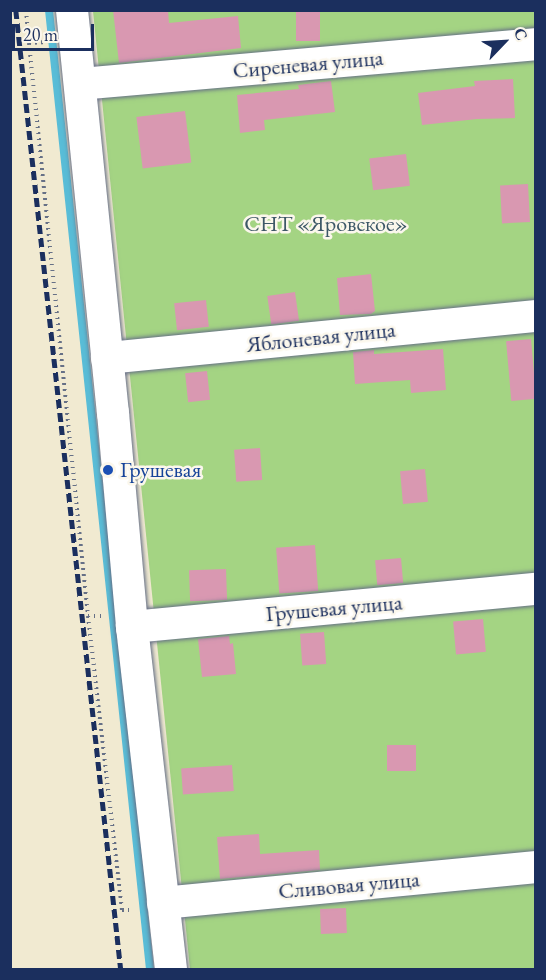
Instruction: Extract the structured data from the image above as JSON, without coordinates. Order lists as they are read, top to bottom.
{
  "streets": {
    "street": [
      "Сиреневая улица",
      "Яблоневая улица",
      "Грушевая улица",
      "Сливовая улица"
    ]
  },
  "parks": ["СНТ «Яровское»"],
  "places": ["Грушевая"],
  "scale_bar": "20 m",
  "north": "top right"
}
